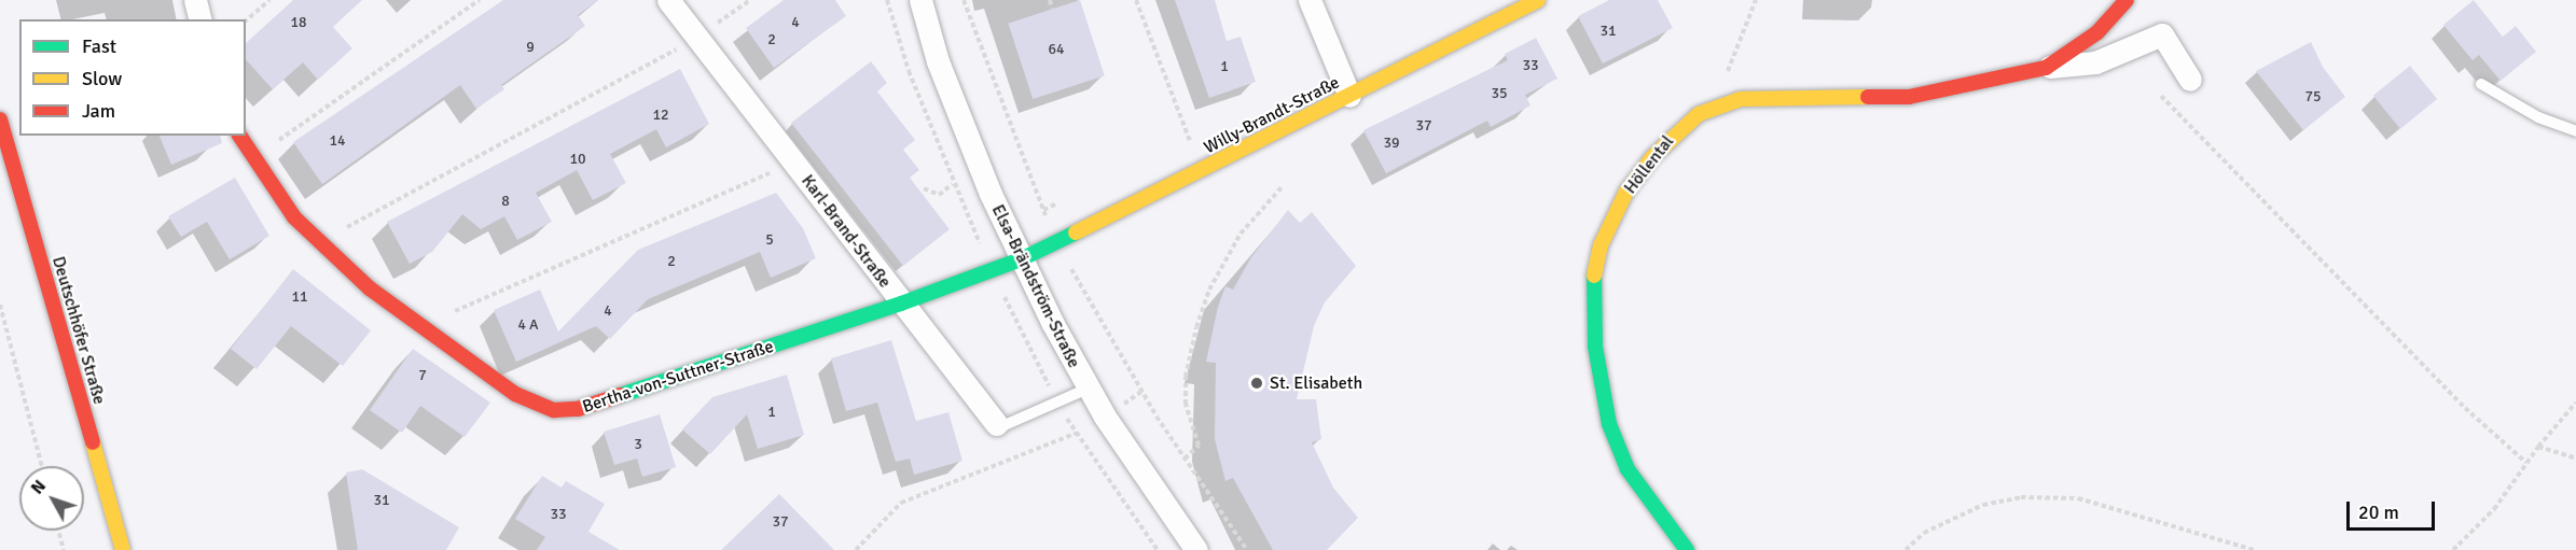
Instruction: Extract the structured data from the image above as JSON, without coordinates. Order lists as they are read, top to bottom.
{
  "streets": {
    "street": [
      "Willy-Brandt-Straße",
      "Höllental",
      "Karl-Brand-Straße",
      "Elsa-Brändström-Straße",
      "Deutschhöfer Straße",
      "Bertha-von-Suttner-Straße"
    ]
  },
  "crossings": [
    ["Willy-Brandt-Straße", "Elsa-Brändström-Straße"],
    ["Willy-Brandt-Straße", "Bertha-von-Suttner-Straße"],
    ["Karl-Brand-Straße", "Bertha-von-Suttner-Straße"],
    ["Elsa-Brändström-Straße", "Bertha-von-Suttner-Straße"]
  ],
  "places": ["St. Elisabeth"],
  "house_numbers": [
    "18",
    "4",
    "31",
    "2",
    "9",
    "64",
    "33",
    "1",
    "35",
    "75",
    "12",
    "37",
    "14",
    "39",
    "10",
    "8",
    "5",
    "2",
    "11",
    "4",
    "4 A",
    "7",
    "1",
    "3",
    "31",
    "33",
    "37"
  ],
  "legend": ["Fast", "Slow", "Jam"],
  "scale_bar": "20 m",
  "north": "top left"
}
